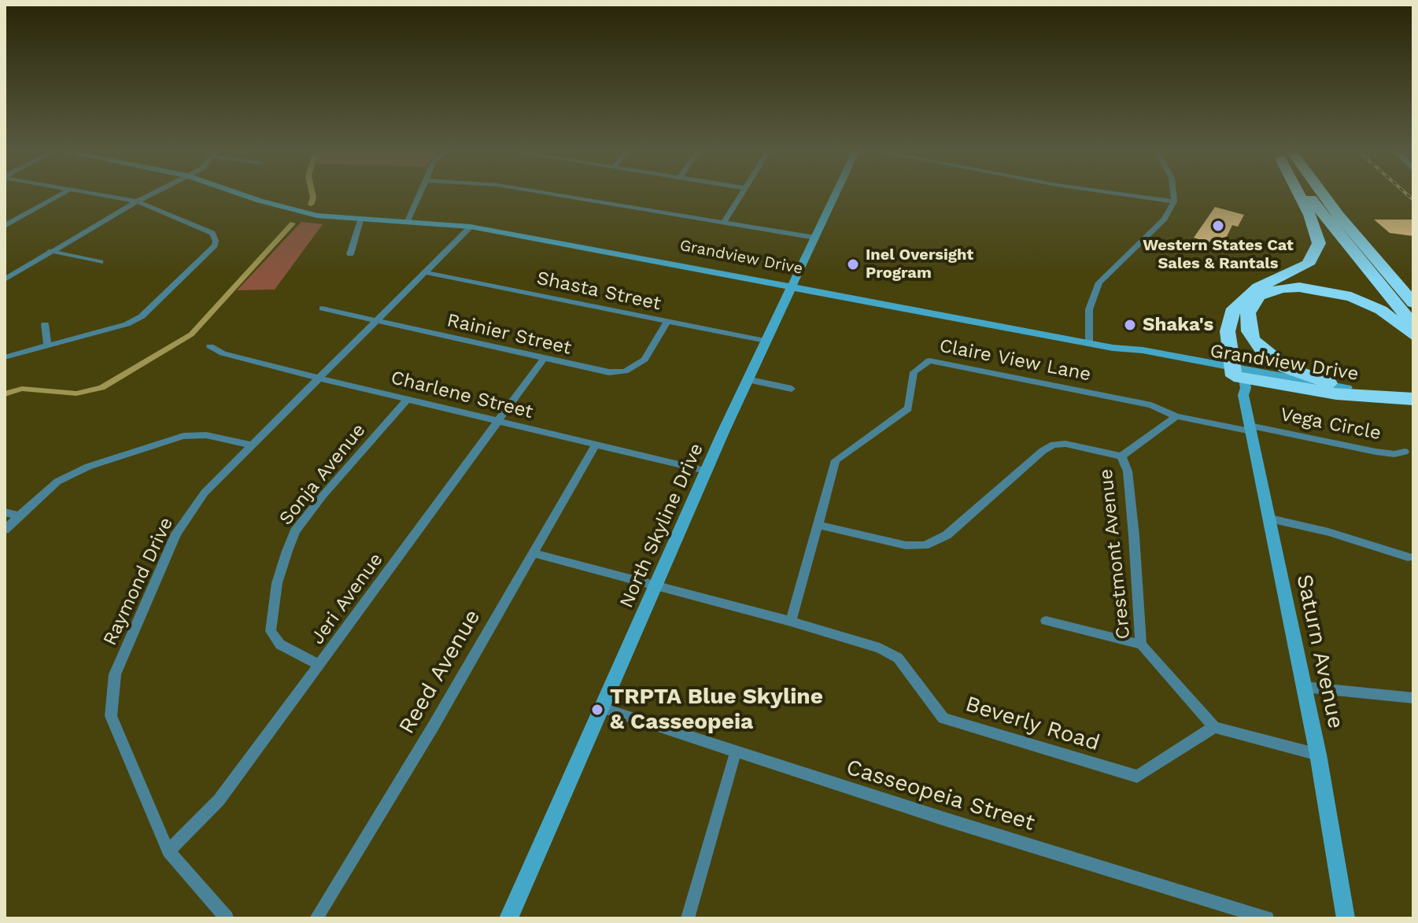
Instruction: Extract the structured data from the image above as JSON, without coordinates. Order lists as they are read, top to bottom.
{
  "streets": {
    "highway": ["Grandview Drive"],
    "street": [
      "Shasta Street",
      "Rainier Street",
      "Claire View Lane",
      "Charlene Street",
      "Vega Circle",
      "Sonja Avenue",
      "North Skyline Drive",
      "Crestmont Avenue",
      "Raymond Drive",
      "Jeri Avenue",
      "Saturn Avenue",
      "Reed Avenue",
      "Beverly Road",
      "Casseopeia Street"
    ]
  },
  "crossings": [
    ["Grandview Drive", "North Skyline Drive"],
    ["Grandview Drive", "Raymond Drive"],
    ["Grandview Drive", "Saturn Avenue"],
    ["Shasta Street", "Rainier Street"],
    ["Shasta Street", "North Skyline Drive"],
    ["Shasta Street", "Raymond Drive"],
    ["Rainier Street", "Raymond Drive"],
    ["Rainier Street", "Jeri Avenue"],
    ["Claire View Lane", "Vega Circle"],
    ["Claire View Lane", "Crestmont Avenue"],
    ["Claire View Lane", "Saturn Avenue"],
    ["Claire View Lane", "Beverly Road"],
    ["Charlene Street", "Sonja Avenue"],
    ["Charlene Street", "North Skyline Drive"],
    ["Charlene Street", "Raymond Drive"],
    ["Charlene Street", "Jeri Avenue"],
    ["Charlene Street", "Reed Avenue"],
    ["Vega Circle", "Saturn Avenue"],
    ["Sonja Avenue", "Jeri Avenue"],
    ["North Skyline Drive", "Beverly Road"],
    ["North Skyline Drive", "Casseopeia Street"],
    ["Crestmont Avenue", "Beverly Road"],
    ["Raymond Drive", "Jeri Avenue"],
    ["Reed Avenue", "Beverly Road"]
  ],
  "places": [
    "Western States Cat Sales & Rantals",
    "Inel Oversight Program",
    "Shaka's",
    "TRPTA Blue Skyline & Casseopeia"
  ]
}
